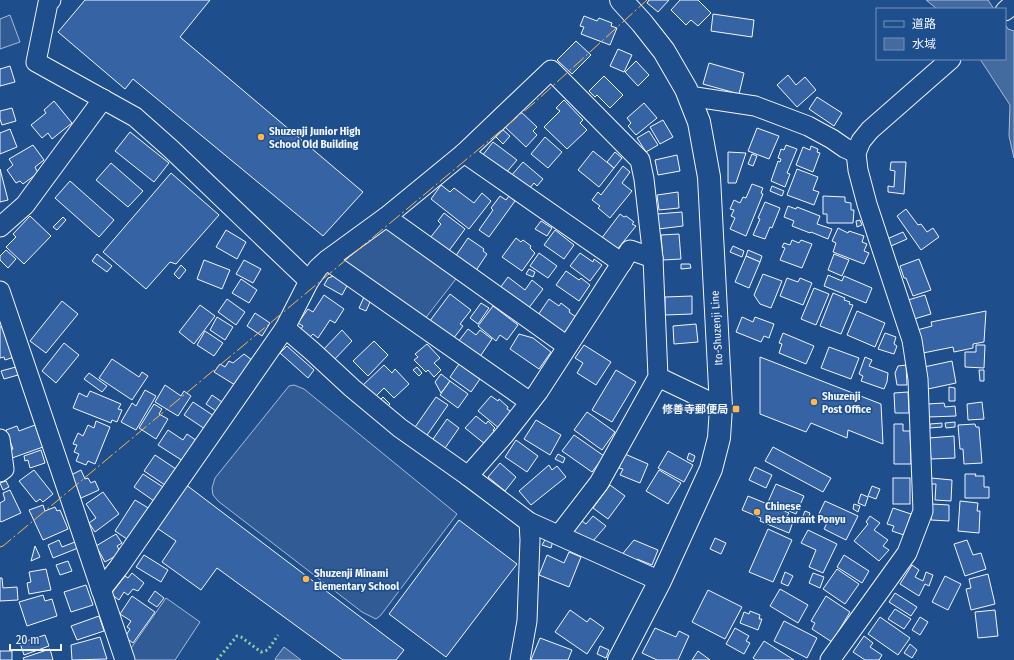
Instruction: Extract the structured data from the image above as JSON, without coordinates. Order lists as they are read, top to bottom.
{
  "streets": {
    "main road": ["Ito-Shuzenji Line"]
  },
  "places": {
    "other": [
      "Shuzenji Junior High School Old Building",
      "Shuzenji Post Office",
      "Chinese Restaurant Ponyu",
      "Shuzenji Minami Elementary School"
    ],
    "transit": ["修善寺郵便局"]
  },
  "legend": ["道路", "水域"],
  "scale_bar": "20 m"
}
